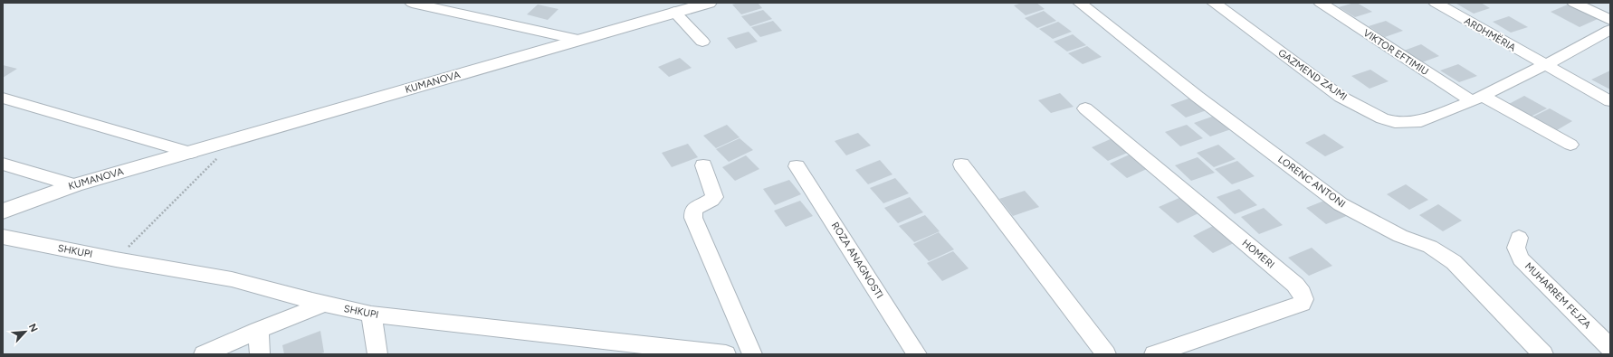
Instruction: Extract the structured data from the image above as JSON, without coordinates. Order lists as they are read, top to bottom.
{
  "streets": {
    "main road": ["KUMANOVA"],
    "street": [
      "ARDHMËRIA",
      "VIKTOR EFTIMIU",
      "GAZMEND ZAJMI",
      "LORENC ANTONI",
      "SHKUPI",
      "HOMERI",
      "ROZA ANAGNOSTI",
      "MUHARREM FEJZA"
    ]
  },
  "crossings": [
    ["ARDHMËRIA", "GAZMEND ZAJMI"],
    ["VIKTOR EFTIMIU", "GAZMEND ZAJMI"]
  ],
  "north": "top right"
}
